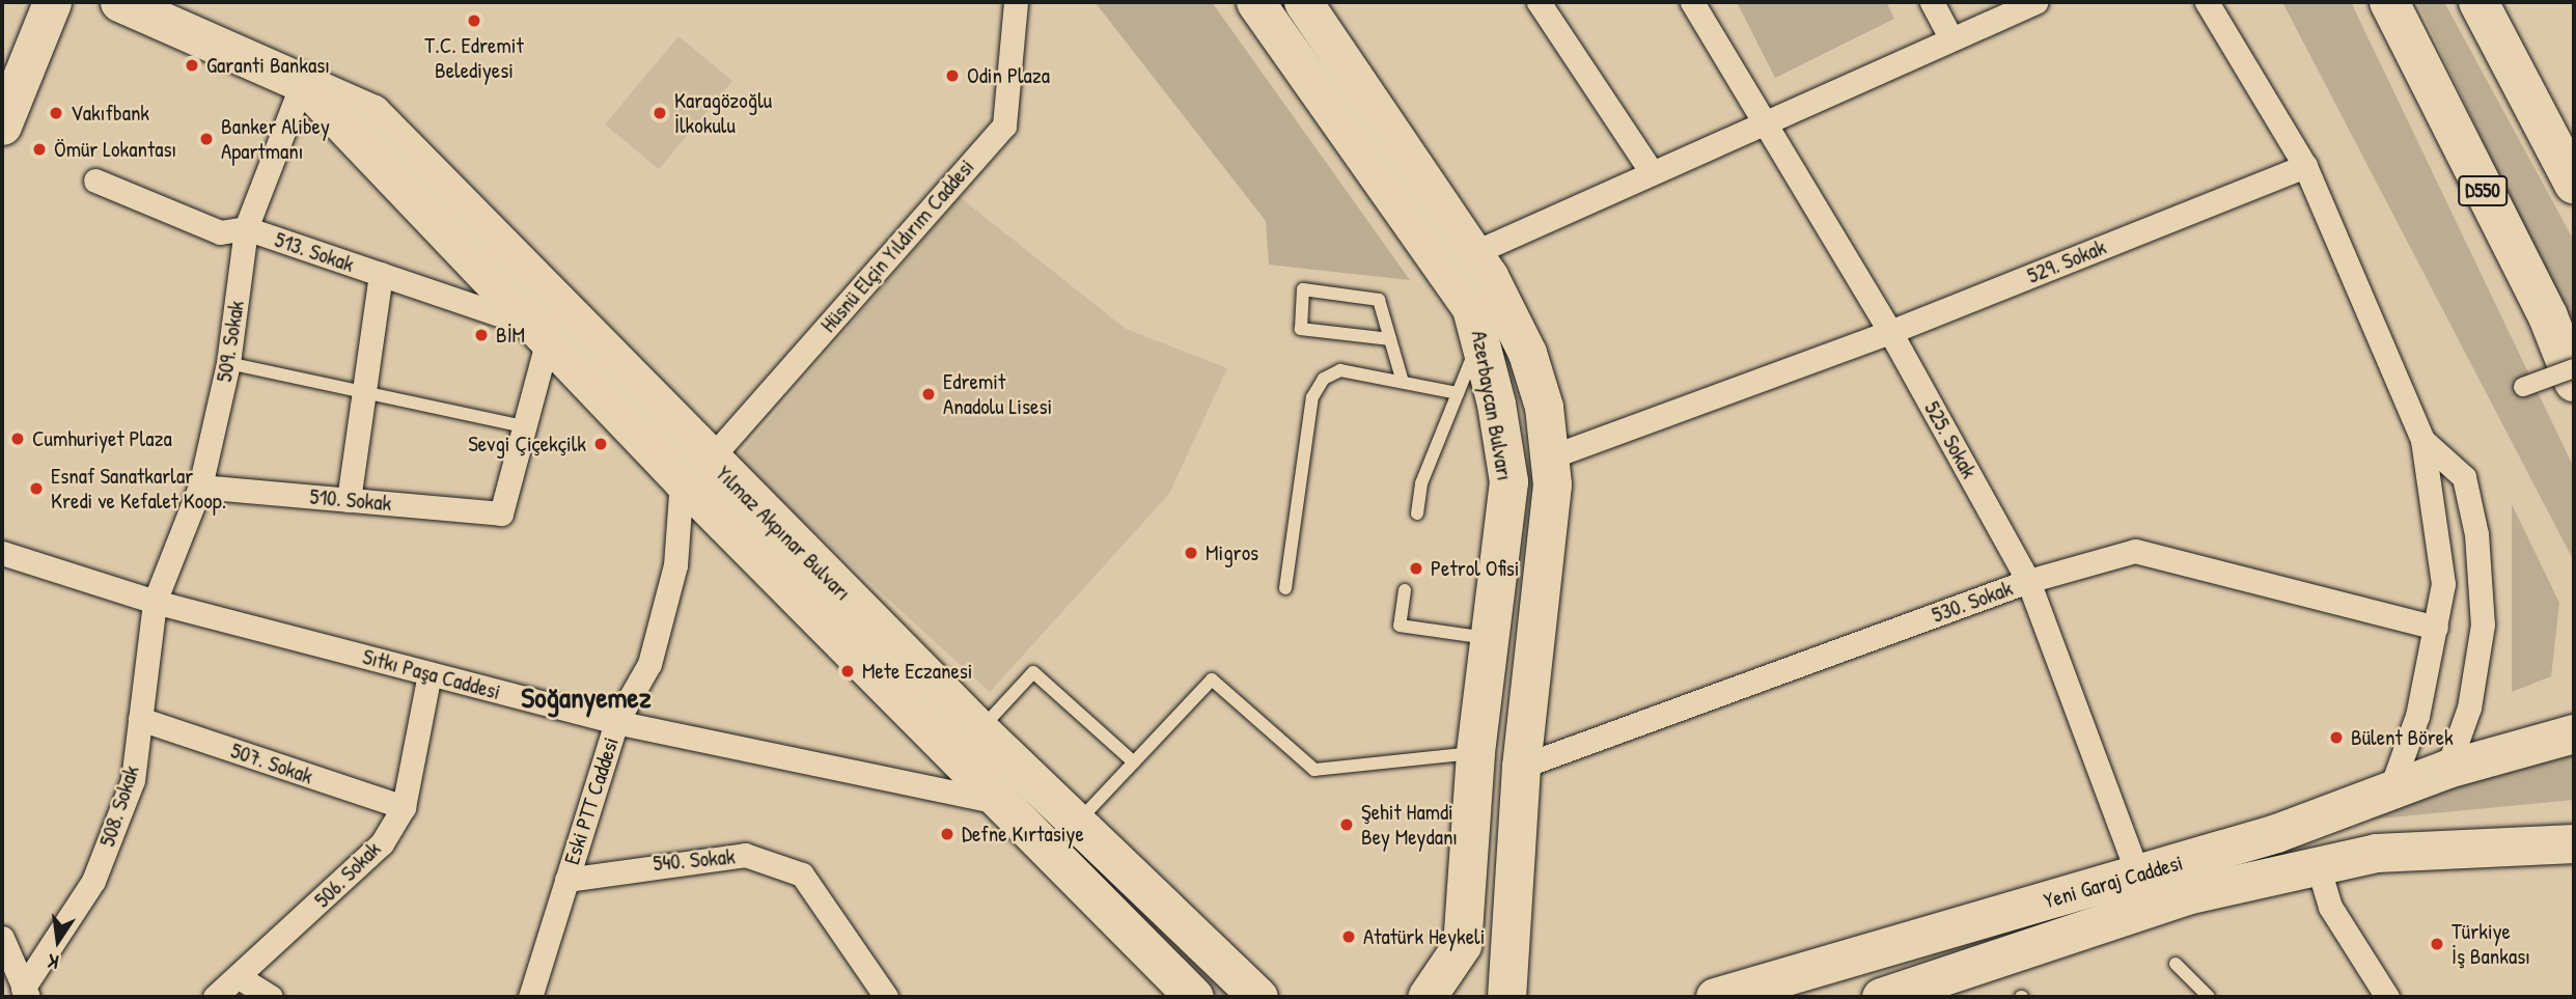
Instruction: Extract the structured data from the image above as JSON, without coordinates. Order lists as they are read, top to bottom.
{
  "streets": {
    "highway": ["D550"],
    "main road": ["Azerbaycan Bulvarı", "Yılmaz Akpınar Bulvarı", "Yeni Garaj Caddesi"],
    "street": [
      "Hüsnü Elçin Yıldırım Caddesi",
      "513. Sokak",
      "529. Sokak",
      "509. Sokak",
      "525. Sokak",
      "510. Sokak",
      "530. Sokak",
      "Sıtkı Paşa Caddesi",
      "507. Sokak",
      "Eski PTT Caddesi",
      "508. Sokak",
      "540. Sokak",
      "506. Sokak"
    ]
  },
  "crossings": [
    ["Hüsnü Elçin Yıldırım Caddesi", "Yılmaz Akpınar Bulvarı"],
    ["Hüsnü Elçin Yıldırım Caddesi", "Eski PTT Caddesi"],
    ["513. Sokak", "509. Sokak"],
    ["513. Sokak", "Yılmaz Akpınar Bulvarı"],
    ["529. Sokak", "Azerbaycan Bulvarı"],
    ["529. Sokak", "525. Sokak"],
    ["509. Sokak", "510. Sokak"],
    ["509. Sokak", "Yılmaz Akpınar Bulvarı"],
    ["509. Sokak", "Sıtkı Paşa Caddesi"],
    ["509. Sokak", "508. Sokak"],
    ["Azerbaycan Bulvarı", "530. Sokak"],
    ["525. Sokak", "530. Sokak"],
    ["525. Sokak", "Yeni Garaj Caddesi"],
    ["Yılmaz Akpınar Bulvarı", "Sıtkı Paşa Caddesi"],
    ["Yılmaz Akpınar Bulvarı", "Eski PTT Caddesi"],
    ["Sıtkı Paşa Caddesi", "Eski PTT Caddesi"],
    ["Sıtkı Paşa Caddesi", "508. Sokak"],
    ["Sıtkı Paşa Caddesi", "506. Sokak"],
    ["507. Sokak", "508. Sokak"],
    ["507. Sokak", "506. Sokak"],
    ["Eski PTT Caddesi", "540. Sokak"]
  ],
  "districts": ["Soğanyemez"],
  "places": [
    "T.C. Edremit Belediyesi",
    "Garanti Bankası",
    "Odin Plaza",
    "Vakıfbank",
    "Karagözoğlu İlkokulu",
    "Banker Alibey Apartmanı",
    "Ömür Lokantası",
    "BİM",
    "Edremit Anadolu Lisesi",
    "Cumhuriyet Plaza",
    "Sevgi Çiçekçilk",
    "Esnaf Sanatkarlar Kredi ve Kefalet Koop.",
    "Migros",
    "Petrol Ofisi",
    "Mete Eczanesi",
    "Bülent Börek",
    "Şehit Hamdi Bey Meydanı",
    "Defne Kırtasiye",
    "Atatürk Heykeli",
    "Türkiye İş Bankası"
  ],
  "north": "bottom"
}
